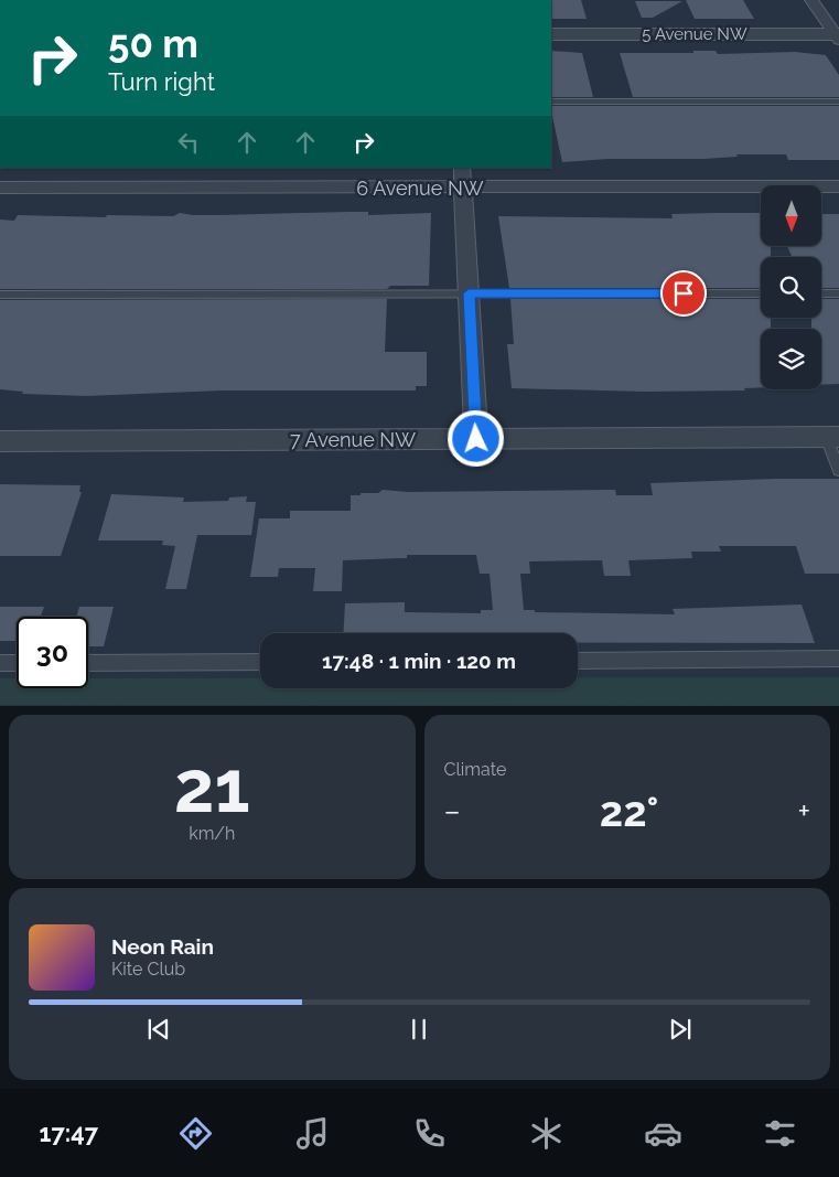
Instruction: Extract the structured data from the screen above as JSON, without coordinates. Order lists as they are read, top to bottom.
{
  "streets": {
    "street": ["5 Avenue NW", "6 Avenue NW", "7 Avenue NW"]
  },
  "north": "bottom",
  "page": {
    "turn": ["50 m", "Turn right"],
    "limit": "30",
    "trip": "17:48 · 1 min · 120 m",
    "tile": [
      ["21", "km/h"],
      "Climate"
    ],
    "heat": ["−", "22°", "+"],
    "song": ["Neon Rain", "Kite Club"],
    "tabs": "17:47"
  }
}
